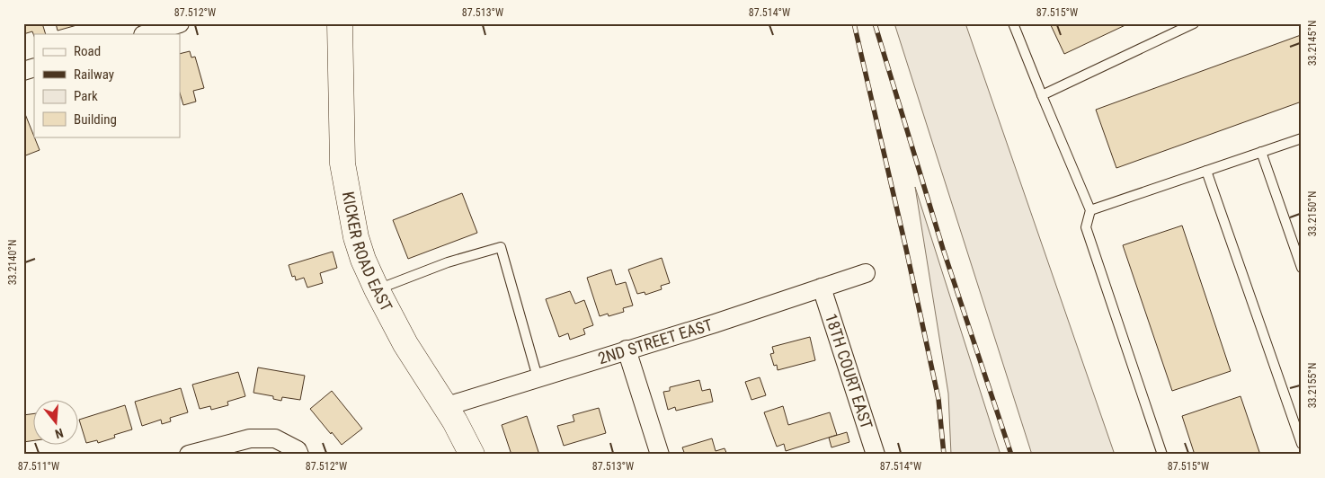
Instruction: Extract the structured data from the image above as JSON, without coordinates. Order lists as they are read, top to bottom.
{
  "streets": {
    "main road": ["KICKER ROAD EAST"],
    "street": ["2ND STREET EAST", "18TH COURT EAST"]
  },
  "crossings": [
    ["KICKER ROAD EAST", "2ND STREET EAST"],
    ["2ND STREET EAST", "18TH COURT EAST"]
  ],
  "legend": [
    "Road",
    "Railway",
    "Park",
    "Building"
  ],
  "north": "bottom",
  "coordinates": [
    "87.512°W",
    "87.513°W",
    "87.514°W",
    "87.515°W",
    "33.2145°N",
    "33.2150°N",
    "33.2140°N",
    "33.2155°N",
    "87.511°W"
  ]
}
